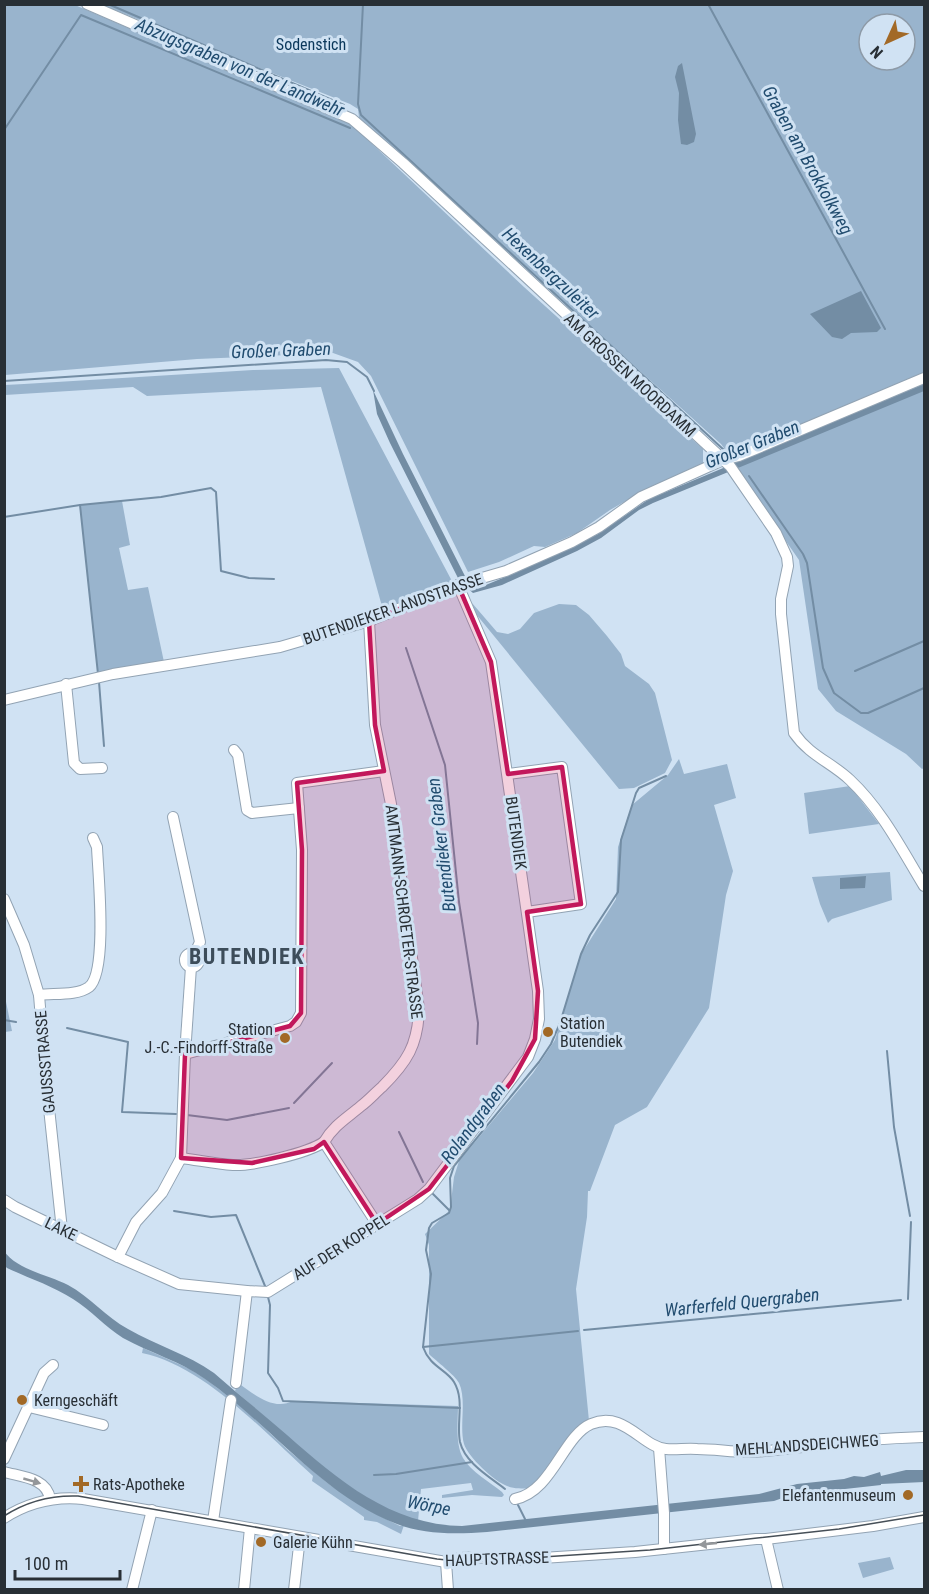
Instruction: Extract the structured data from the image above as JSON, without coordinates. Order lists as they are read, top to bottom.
{
  "streets": {
    "street": [
      "AM GROSSEN MOORDAMM",
      "BUTENDIEKER LANDSTRASSE",
      "BUTENDIEK",
      "AMTMANN-SCHROETER-STRASSE",
      "GAUSSSTRASSE",
      "LAKE",
      "AUF DER KOPPEL",
      "MEHLANDSDEICHWEG",
      "HAUPTSTRASSE"
    ]
  },
  "crossings": [
    ["AM GROSSEN MOORDAMM", "BUTENDIEKER LANDSTRASSE"],
    ["BUTENDIEKER LANDSTRASSE", "BUTENDIEK"],
    ["BUTENDIEKER LANDSTRASSE", "AMTMANN-SCHROETER-STRASSE"],
    ["BUTENDIEK", "AUF DER KOPPEL"],
    ["GAUSSSTRASSE", "LAKE"],
    ["LAKE", "AUF DER KOPPEL"]
  ],
  "districts": ["BUTENDIEK"],
  "water": [
    "Abzugsgraben von der Landwehr",
    "Graben am Brokkolkweg",
    "Hexenbergzuleiter",
    "Großer Graben",
    "Butendieker Graben",
    "Rolandgraben",
    "Warferfeld Quergraben",
    "Wörpe"
  ],
  "parks": ["Sodenstich"],
  "places": {
    "other": [
      "Station Butendiek",
      "Station J.-C.-Findorff-Straße",
      "Kerngeschäft",
      "Elefantenmuseum",
      "Galerie Kühn"
    ],
    "health": ["Rats-Apotheke"]
  },
  "scale_bar": "100 m",
  "north": "bottom left"
}
